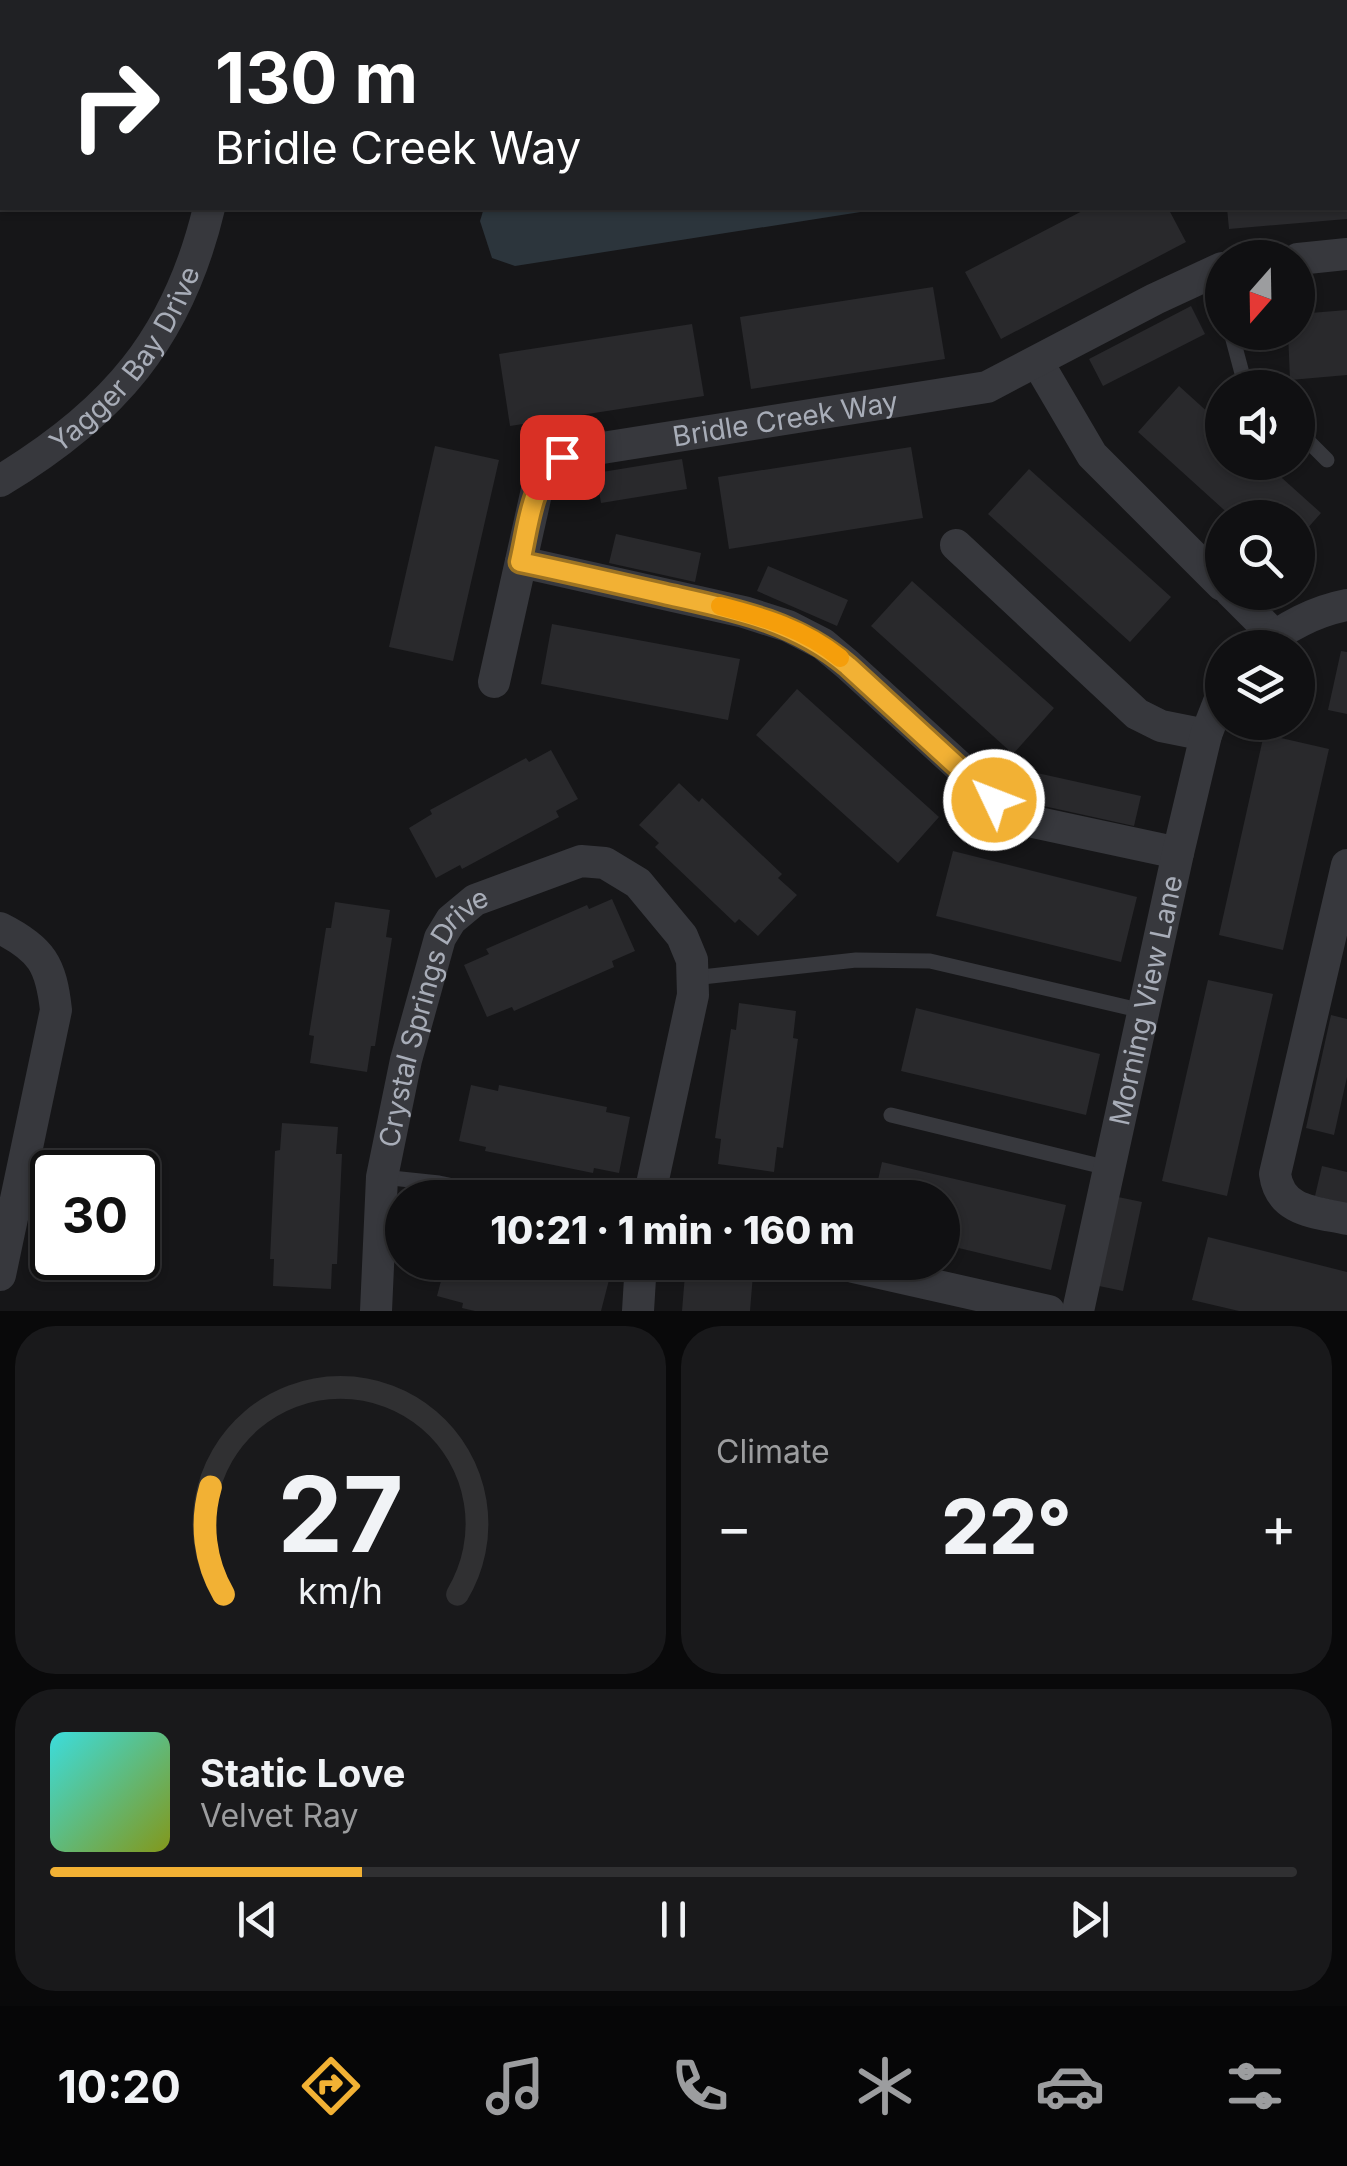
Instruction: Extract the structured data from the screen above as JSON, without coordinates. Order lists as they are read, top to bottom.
{
  "streets": {
    "street": [
      "Yagger Bay Drive",
      "Bridle Creek Way",
      "Morning View Lane",
      "Crystal Springs Drive"
    ]
  },
  "north": "bottom",
  "page": {
    "turn": ["130 m", "Bridle Creek Way"],
    "limit": "30",
    "trip": "10:21 · 1 min · 160 m",
    "tile": "Climate",
    "heat": ["−", "22°", "+"],
    "song": ["Static Love", "Velvet Ray"],
    "tabs": "10:20",
    "gauge": ["27", "km/h"]
  }
}
